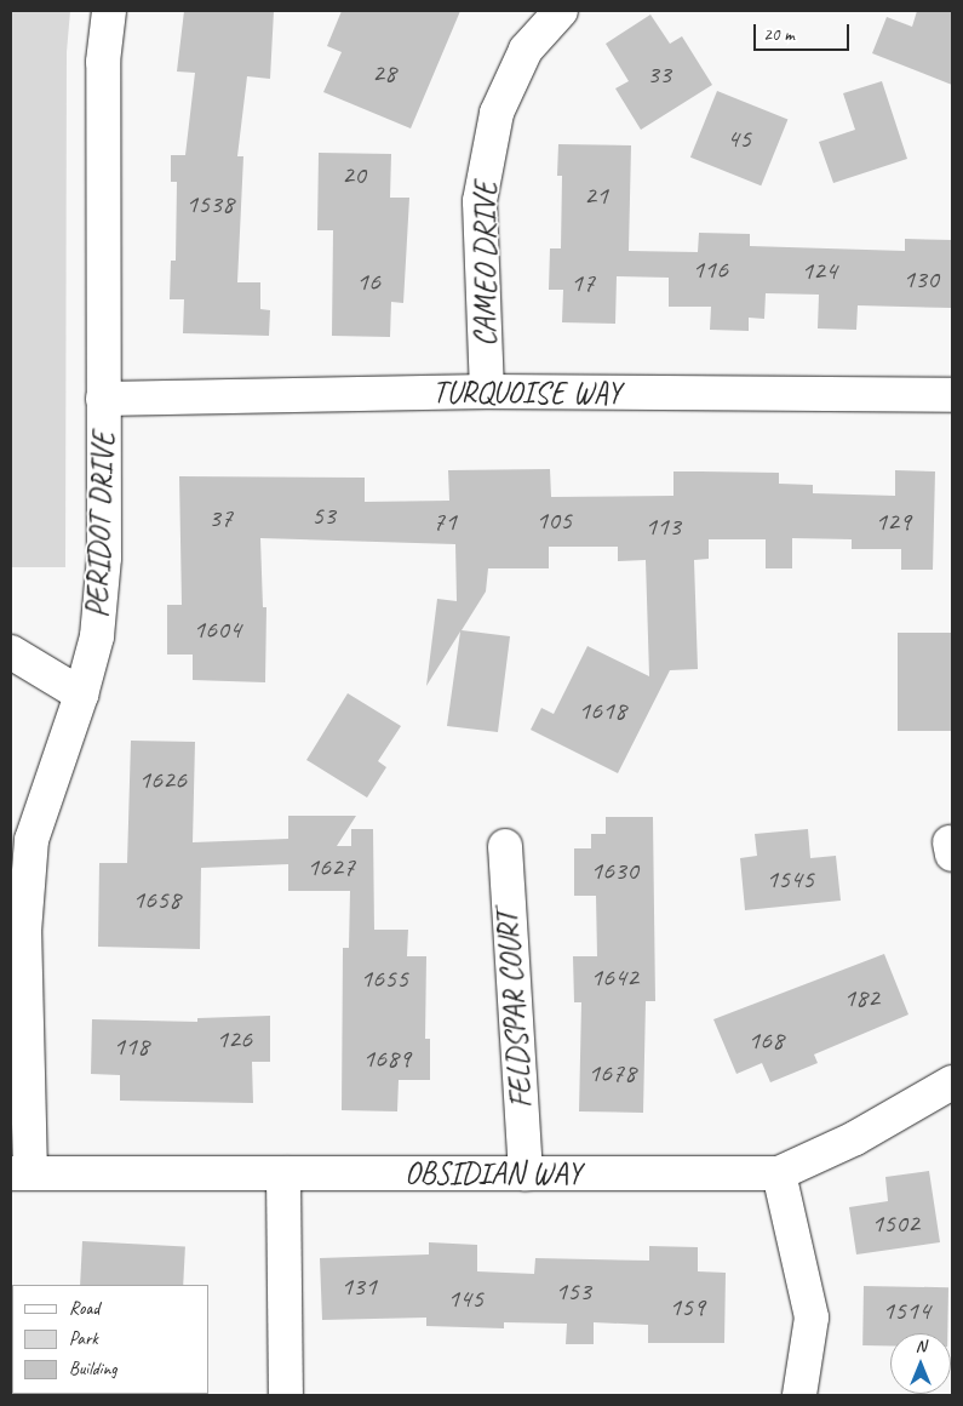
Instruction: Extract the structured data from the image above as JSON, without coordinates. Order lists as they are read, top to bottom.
{
  "streets": {
    "street": [
      "CAMEO DRIVE",
      "TURQUOISE WAY",
      "PERIDOT DRIVE",
      "FELDSPAR COURT",
      "OBSIDIAN WAY"
    ]
  },
  "crossings": [
    ["CAMEO DRIVE", "TURQUOISE WAY"],
    ["TURQUOISE WAY", "PERIDOT DRIVE"],
    ["PERIDOT DRIVE", "OBSIDIAN WAY"],
    ["FELDSPAR COURT", "OBSIDIAN WAY"]
  ],
  "house_numbers": [
    "28",
    "33",
    "45",
    "20",
    "21",
    "1538",
    "116",
    "124",
    "130",
    "16",
    "17",
    "53",
    "37",
    "105",
    "71",
    "129",
    "113",
    "1604",
    "1618",
    "1626",
    "1627",
    "1630",
    "1545",
    "1658",
    "1642",
    "1655",
    "182",
    "126",
    "168",
    "118",
    "1689",
    "1678",
    "1502",
    "131",
    "153",
    "145",
    "159",
    "1514"
  ],
  "legend": ["Road", "Park", "Building"],
  "scale_bar": "20 m",
  "north": "top"
}
